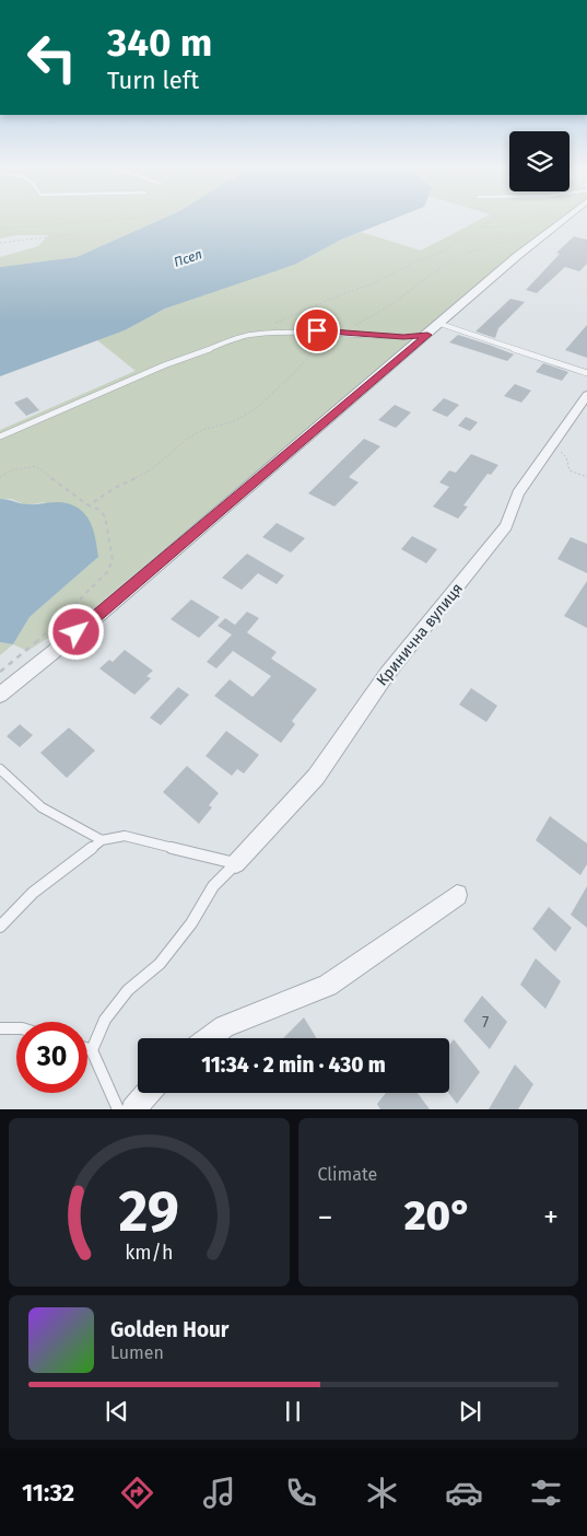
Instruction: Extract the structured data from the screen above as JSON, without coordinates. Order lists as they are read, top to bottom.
{
  "streets": {
    "street": ["Кринична вулиця"]
  },
  "water": ["Псел"],
  "house_numbers": ["7"],
  "page": {
    "turn": ["340 m", "Turn left"],
    "limit": "30",
    "trip": "11:34 · 2 min · 430 m",
    "tile": "Climate",
    "heat": ["−", "20°", "+"],
    "song": ["Golden Hour", "Lumen"],
    "tabs": "11:32",
    "gauge": ["29", "km/h"]
  }
}
